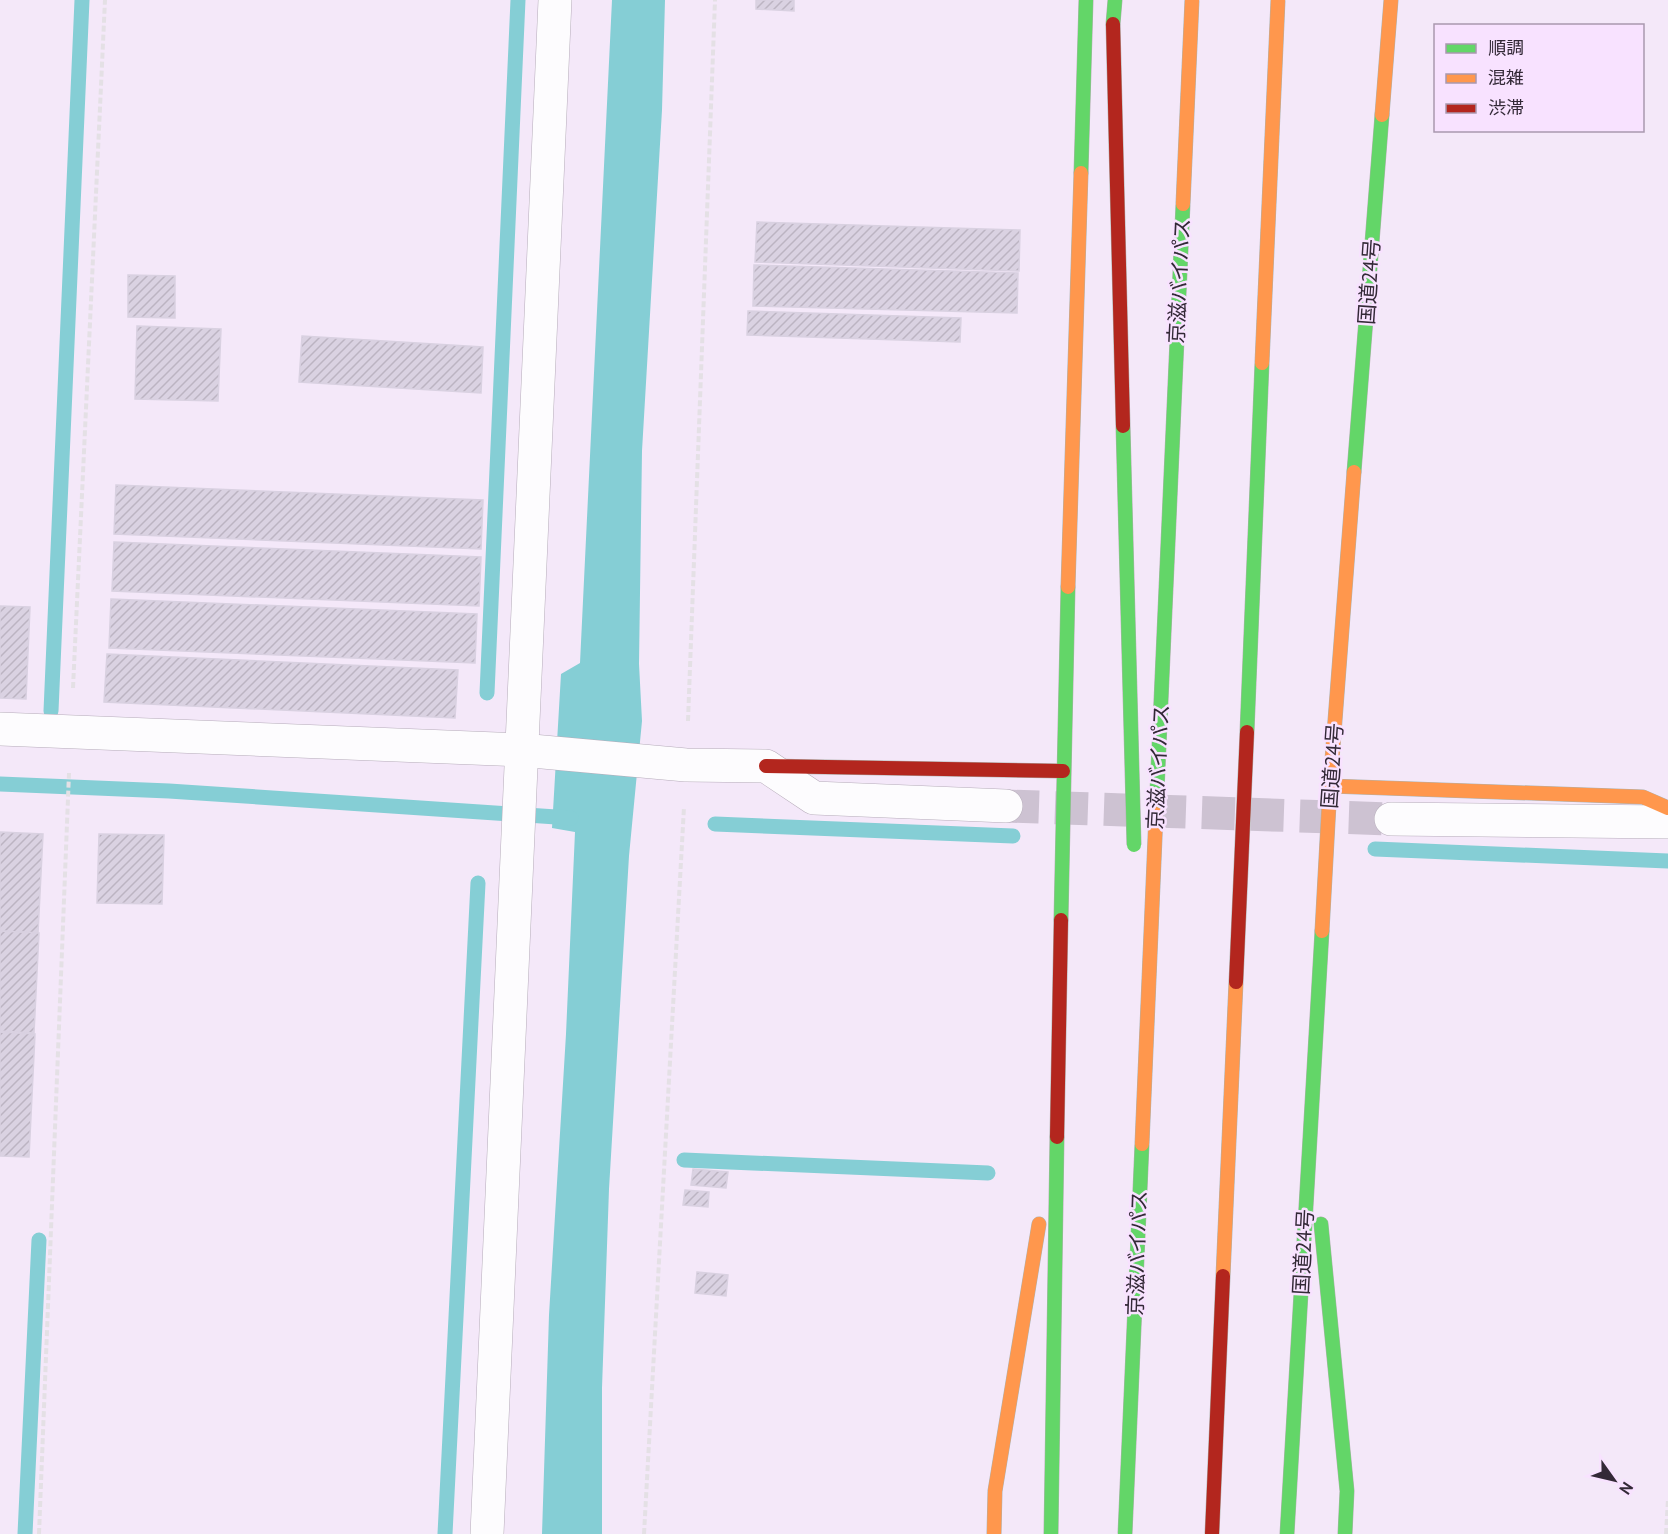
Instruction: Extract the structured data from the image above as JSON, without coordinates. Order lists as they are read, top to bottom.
{
  "streets": {
    "highway": ["京滋バイパス", "国道24号"]
  },
  "legend": ["順調", "混雑", "渋滞"],
  "north": "bottom right"
}
